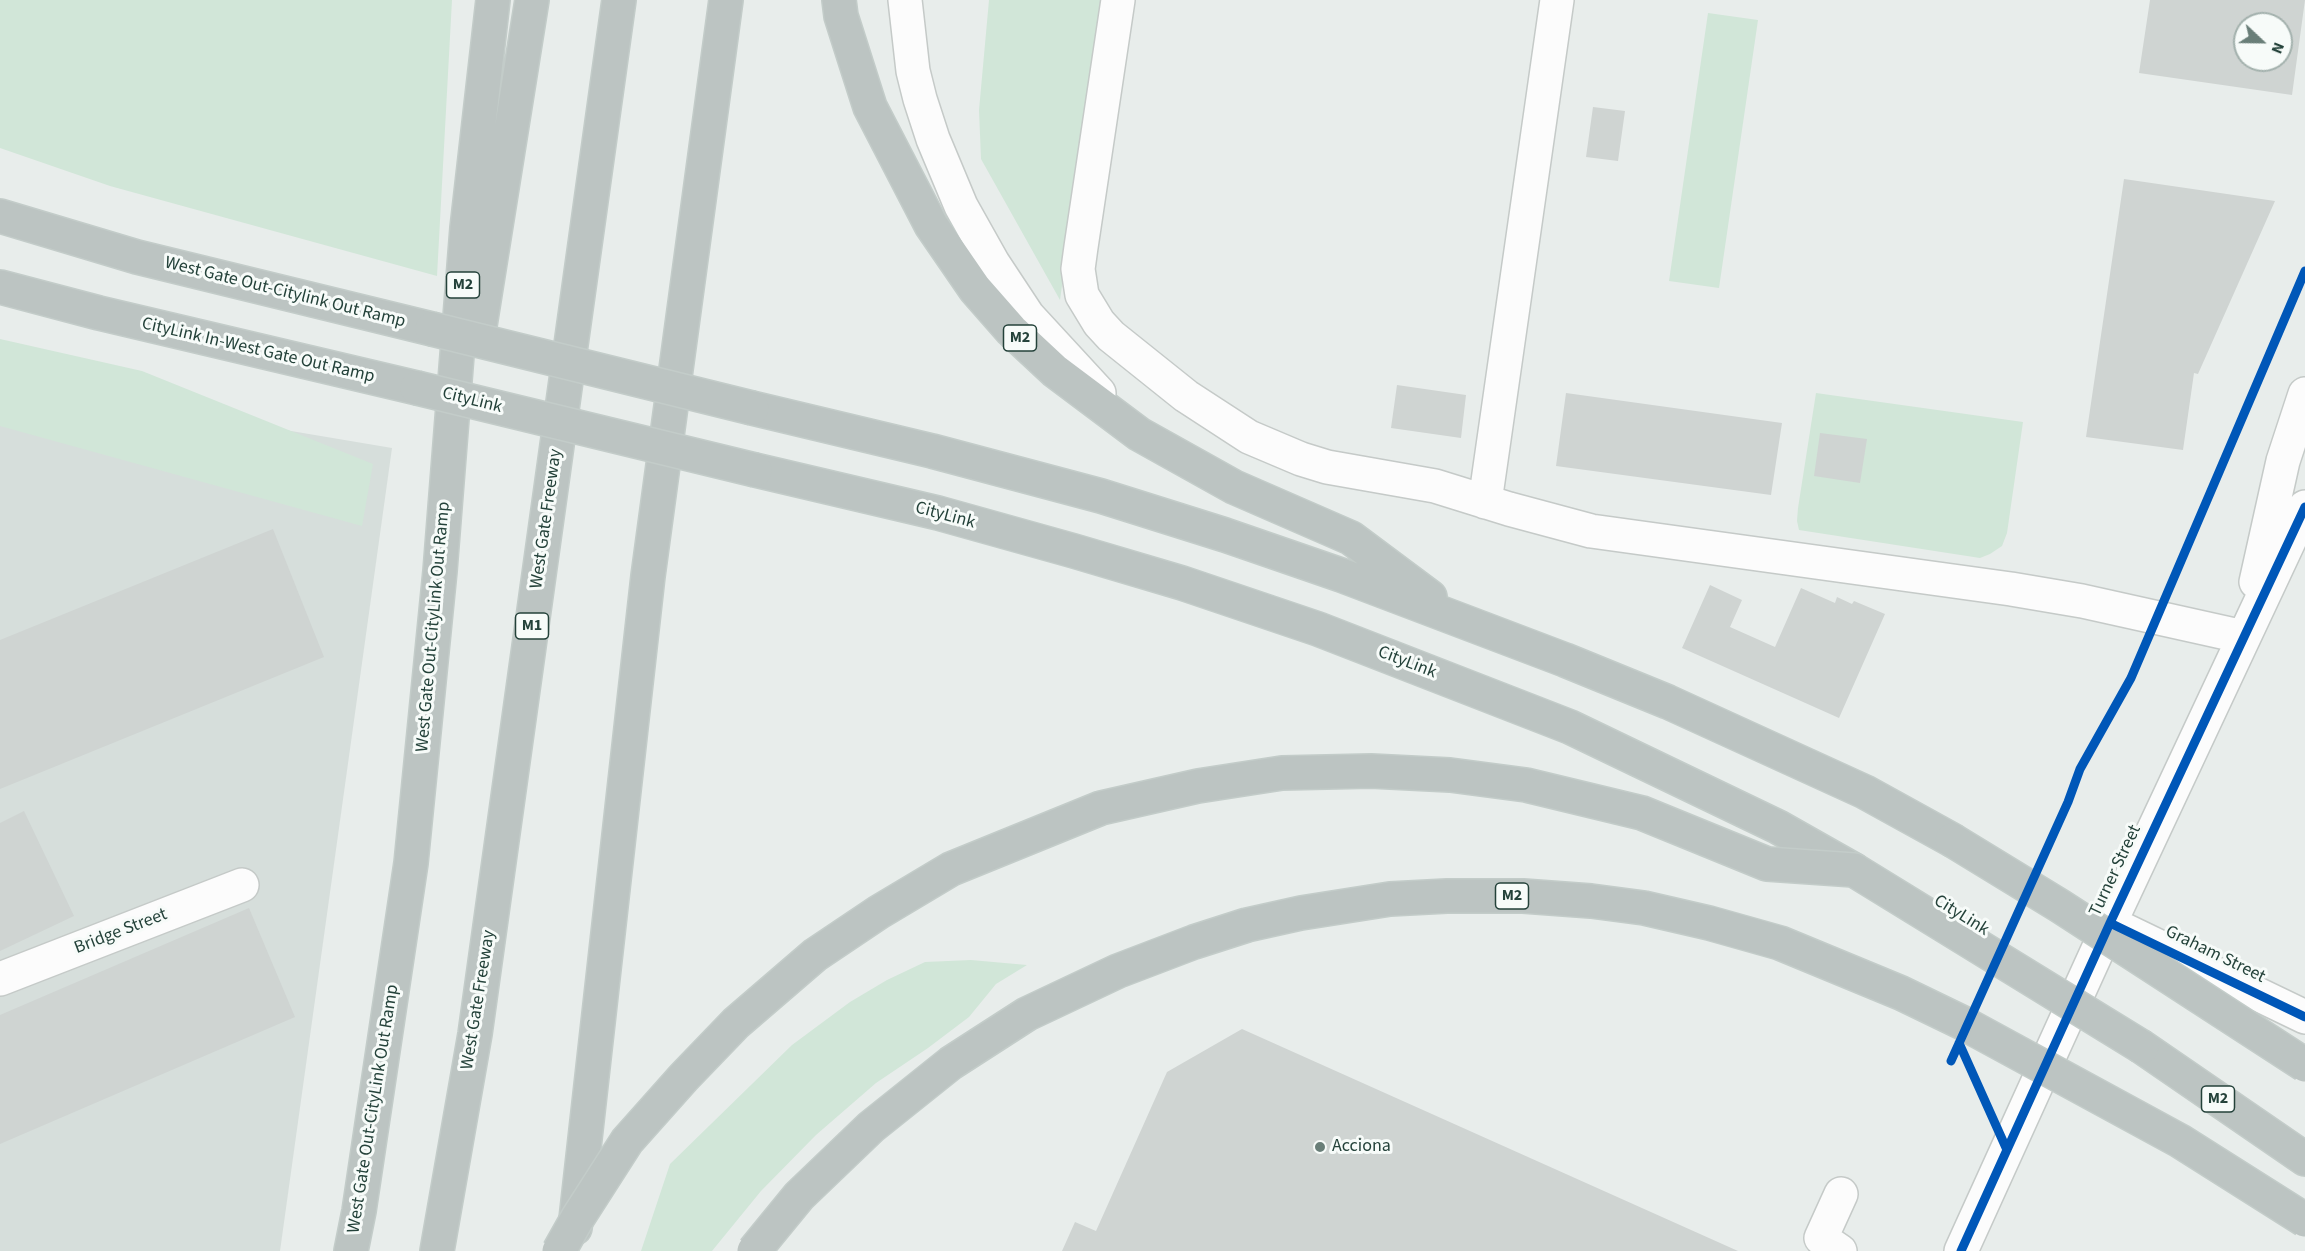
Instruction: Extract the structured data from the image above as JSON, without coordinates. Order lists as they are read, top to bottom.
{
  "streets": {
    "highway": [
      "M2",
      "West Gate Out-Citylink Out Ramp",
      "CityLink In-West Gate Out Ramp",
      "CityLink",
      "West Gate Freeway",
      "M1",
      "West Gate Out-CityLink Out Ramp"
    ],
    "street": ["Turner Street", "Bridge Street", "Graham Street"]
  },
  "crossings": [
    ["M2", "West Gate Out-Citylink Out Ramp"],
    ["M2", "CityLink"],
    ["CityLink In-West Gate Out Ramp", "CityLink"],
    ["Turner Street", "Graham Street"]
  ],
  "places": ["Acciona"],
  "north": "right"
}
